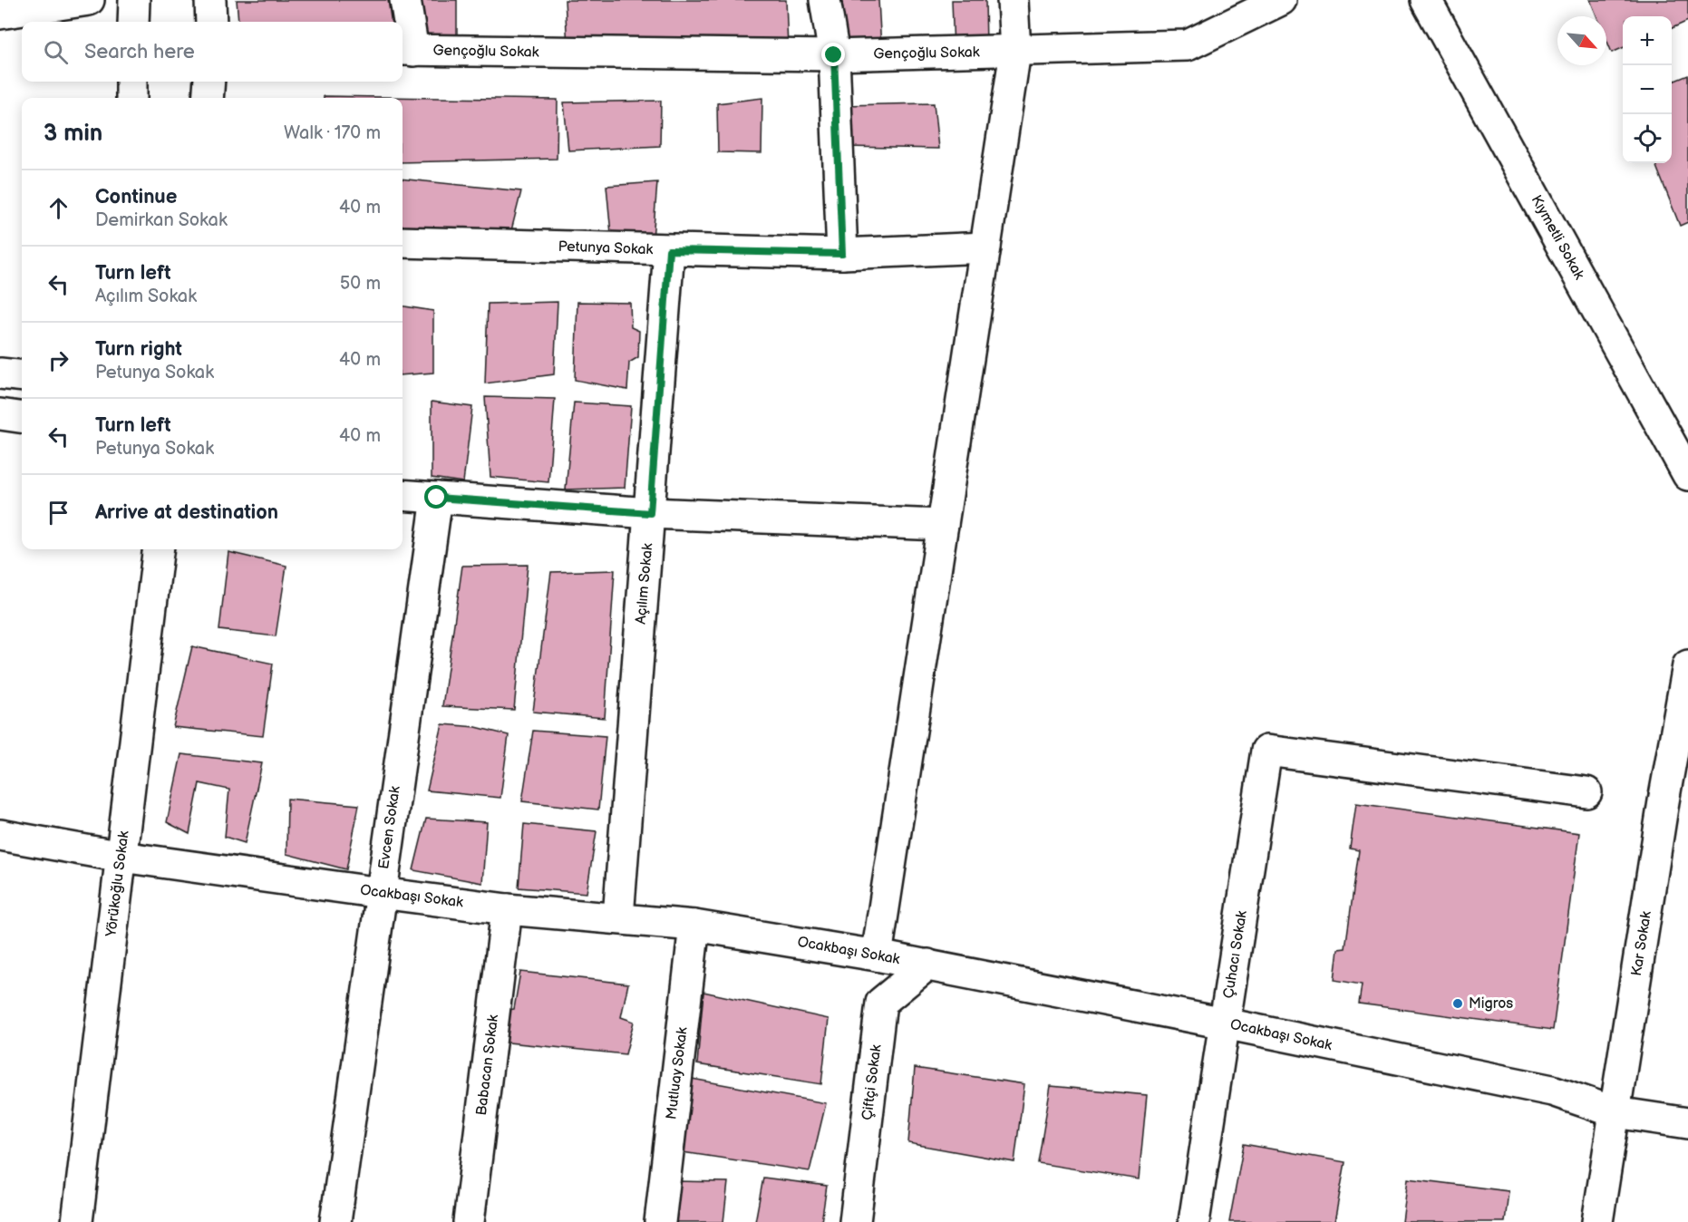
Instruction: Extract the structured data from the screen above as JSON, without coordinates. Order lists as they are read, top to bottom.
{
  "streets": {
    "street": [
      "Gençoğlu Sokak",
      "Kıymetli Sokak",
      "Petunya Sokak",
      "Açılım Sokak",
      "Evcen Sokak",
      "Yörükoğlu Sokak",
      "Ocakbaşı Sokak",
      "Kar Sokak",
      "Çuhacı Sokak",
      "Babacan Sokak",
      "Mutluay Sokak",
      "Çiftçi Sokak"
    ]
  },
  "crossings": [
    ["Petunya Sokak", "Açılım Sokak"],
    ["Açılım Sokak", "Ocakbaşı Sokak"],
    ["Evcen Sokak", "Ocakbaşı Sokak"],
    ["Yörükoğlu Sokak", "Ocakbaşı Sokak"],
    ["Ocakbaşı Sokak", "Kar Sokak"],
    ["Ocakbaşı Sokak", "Çuhacı Sokak"],
    ["Ocakbaşı Sokak", "Babacan Sokak"],
    ["Ocakbaşı Sokak", "Mutluay Sokak"],
    ["Ocakbaşı Sokak", "Çiftçi Sokak"]
  ],
  "places": ["Migros"],
  "north": "bottom right",
  "page": {
    "map_buttons": ["+", "−"],
    "search": "Search here",
    "heading": ["3 min", "Walk · 170 m"],
    "list": [
      ["Continue", "Demirkan Sokak", "40 m"],
      ["Turn left", "Açılım Sokak", "50 m"],
      ["Turn right", "Petunya Sokak", "40 m"],
      ["Turn left", "Petunya Sokak", "40 m"],
      "Arrive at destination"
    ]
  }
}
